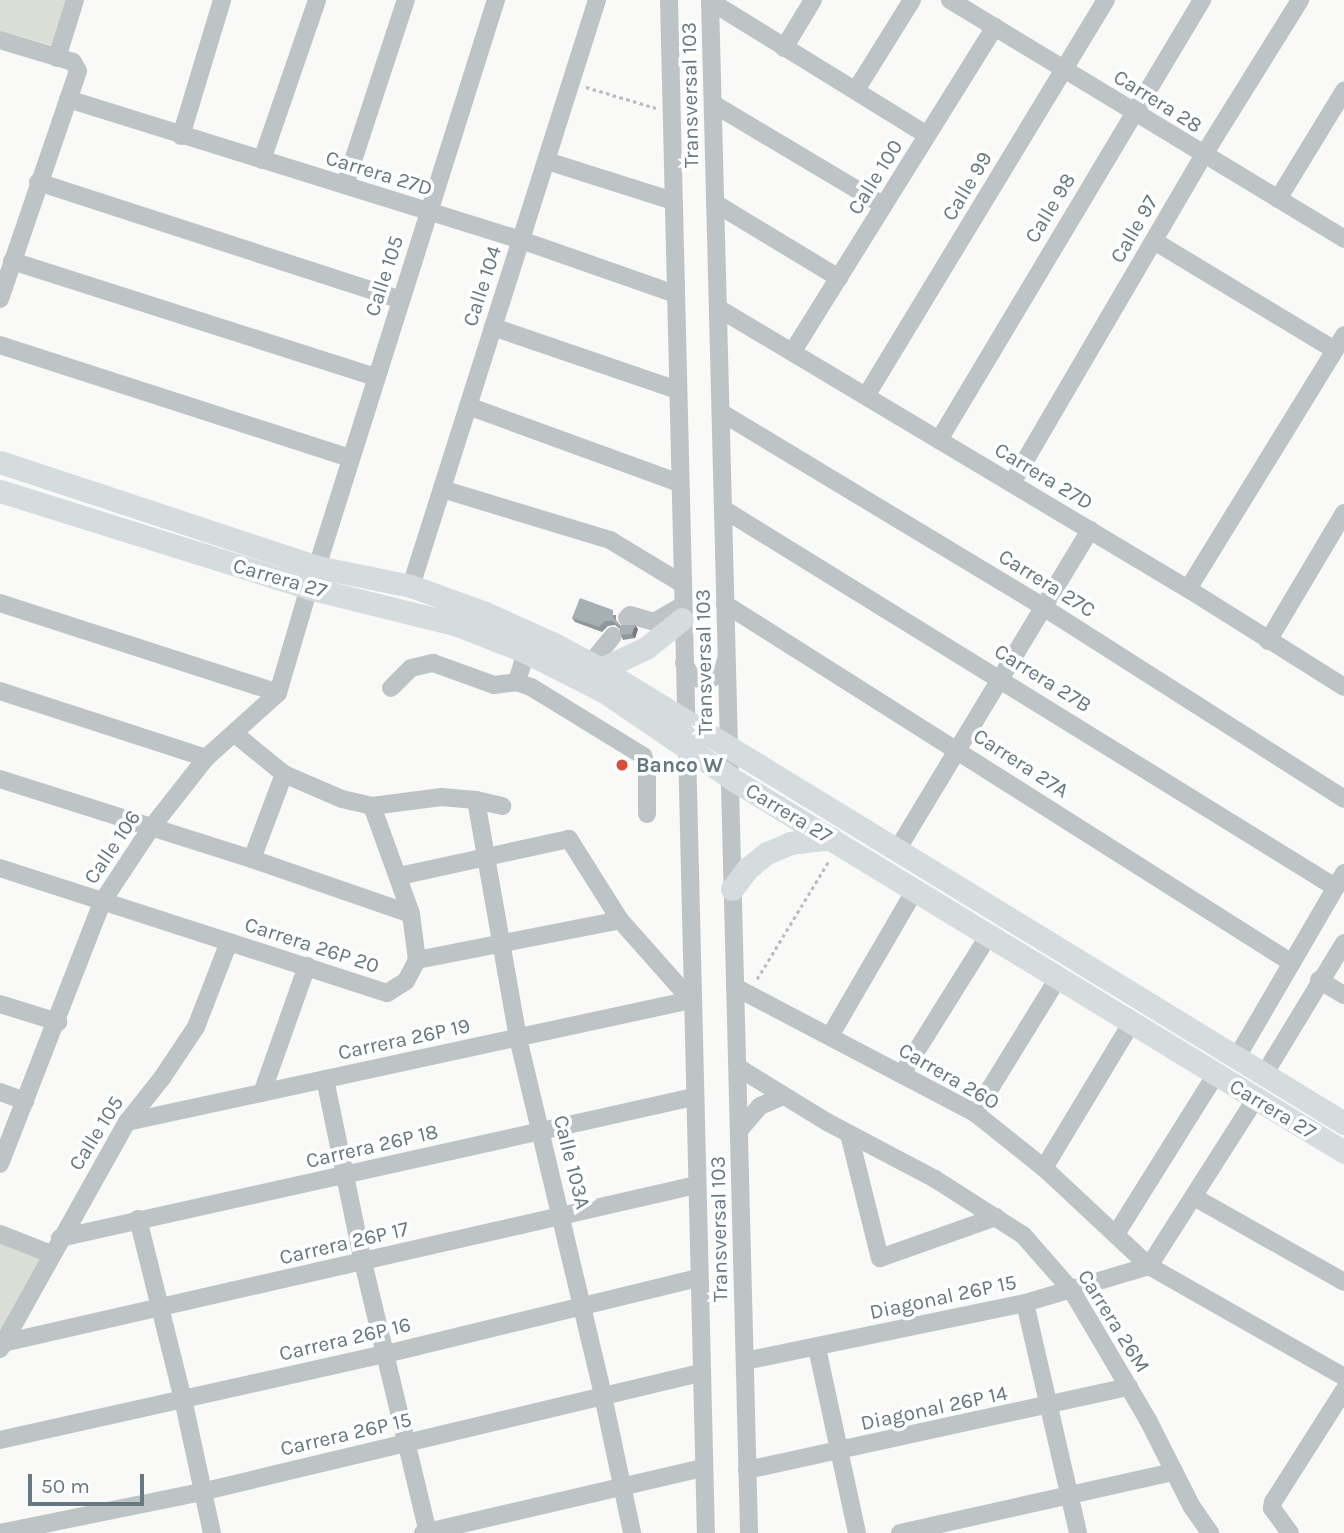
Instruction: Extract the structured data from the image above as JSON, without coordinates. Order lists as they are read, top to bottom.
{
  "streets": {
    "main road": ["Carrera 27"],
    "street": [
      "Transversal 103",
      "Carrera 28",
      "Carrera 27D",
      "Calle 100",
      "Calle 99",
      "Calle 98",
      "Calle 97",
      "Calle 105",
      "Calle 104",
      "Carrera 27C",
      "Carrera 27B",
      "Carrera 27A",
      "Calle 106",
      "Carrera 26P 20",
      "Carrera 26P 19",
      "Carrera 26O",
      "Carrera 26P 18",
      "Calle 103A",
      "Carrera 26P 17",
      "Diagonal 26P 15",
      "Carrera 26M",
      "Carrera 26P 16",
      "Diagonal 26P 14",
      "Carrera 26P 15"
    ]
  },
  "crossings": [
    ["Transversal 103", "Carrera 27D"],
    ["Transversal 103", "Carrera 27"],
    ["Transversal 103", "Carrera 27C"],
    ["Transversal 103", "Carrera 27B"],
    ["Transversal 103", "Carrera 27A"],
    ["Transversal 103", "Carrera 26P 19"],
    ["Transversal 103", "Carrera 26O"],
    ["Transversal 103", "Carrera 26P 18"],
    ["Transversal 103", "Carrera 26P 17"],
    ["Transversal 103", "Diagonal 26P 15"],
    ["Transversal 103", "Carrera 26M"],
    ["Transversal 103", "Carrera 26P 16"],
    ["Transversal 103", "Diagonal 26P 14"],
    ["Transversal 103", "Carrera 26P 15"],
    ["Carrera 28", "Calle 100"],
    ["Carrera 28", "Calle 99"],
    ["Carrera 28", "Calle 98"],
    ["Carrera 28", "Calle 97"],
    ["Carrera 27D", "Calle 100"],
    ["Carrera 27D", "Calle 99"],
    ["Carrera 27D", "Calle 98"],
    ["Carrera 27D", "Calle 97"],
    ["Carrera 27D", "Calle 105"],
    ["Carrera 27D", "Calle 104"],
    ["Calle 105", "Carrera 27"],
    ["Calle 105", "Calle 106"],
    ["Calle 105", "Carrera 26P 20"],
    ["Calle 105", "Carrera 26P 19"],
    ["Calle 105", "Carrera 26P 18"],
    ["Calle 105", "Carrera 26P 17"],
    ["Calle 104", "Carrera 27"],
    ["Carrera 27", "Calle 106"],
    ["Calle 106", "Carrera 26P 20"],
    ["Carrera 26P 19", "Calle 103A"],
    ["Carrera 26O", "Diagonal 26P 15"],
    ["Carrera 26P 18", "Calle 103A"],
    ["Calle 103A", "Carrera 26P 17"],
    ["Calle 103A", "Carrera 26P 16"],
    ["Calle 103A", "Carrera 26P 15"],
    ["Diagonal 26P 15", "Carrera 26M"],
    ["Carrera 26M", "Diagonal 26P 14"]
  ],
  "places": ["Banco W"],
  "scale_bar": "50 m"
}
